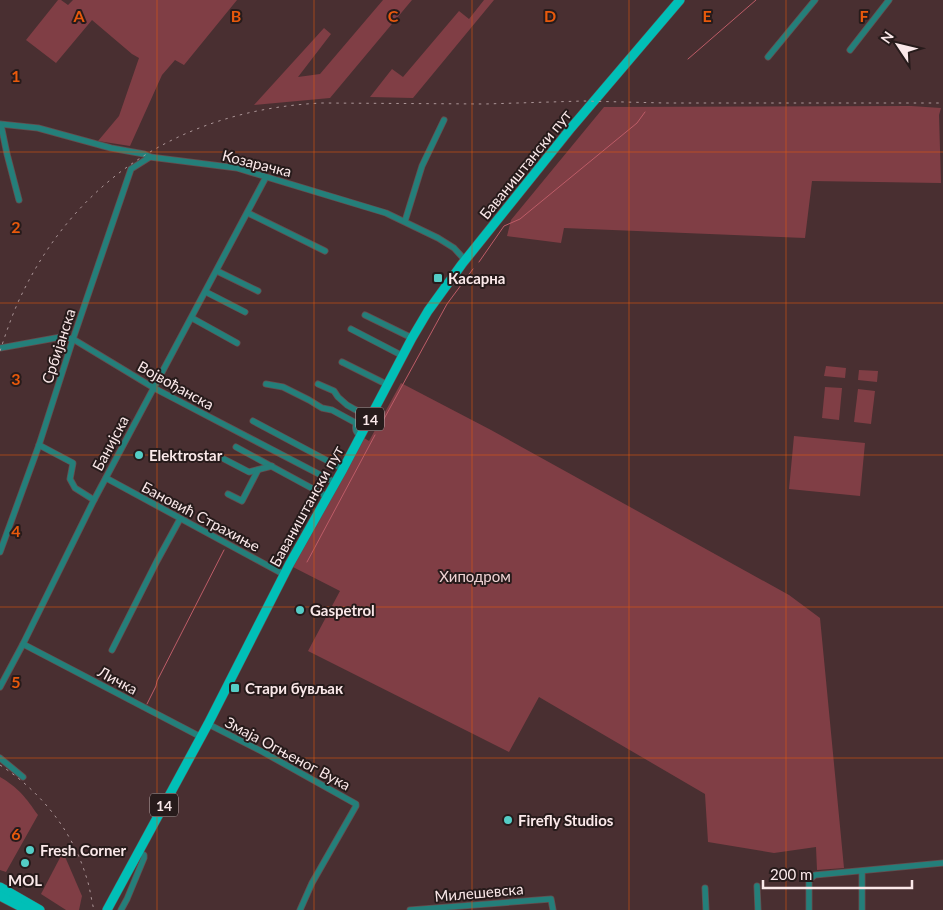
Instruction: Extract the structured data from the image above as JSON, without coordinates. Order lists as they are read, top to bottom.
{
  "streets": {
    "main road": ["Баваништански пут", "14"],
    "street": [
      "Козарачка",
      "Србијанска",
      "Војвођанска",
      "Банијска",
      "Бановић Страхиње",
      "Личка",
      "Змаја Огњеног Вука",
      "Милешевска"
    ]
  },
  "crossings": [
    ["Козарачка", "Баваништански пут"],
    ["Козарачка", "Србијанска"],
    ["Козарачка", "Банијска"],
    ["Баваништански пут", "Војвођанска"],
    ["Баваништански пут", "Бановић Страхиње"],
    ["Баваништански пут", "Личка"],
    ["Баваништански пут", "Змаја Огњеног Вука"],
    ["Србијанска", "Војвођанска"],
    ["Војвођанска", "Банијска"],
    ["Банијска", "Бановић Страхиње"],
    ["Банијска", "Личка"]
  ],
  "parks": ["Хиподром"],
  "places": {
    "transit": ["Касарна", "Стари бувљак"],
    "other": [
      "Elektrostar",
      "Gaspetrol",
      "Firefly Studios",
      "Fresh Corner",
      "MOL"
    ]
  },
  "scale_bar": "200 m",
  "north": "top left",
  "grid": {
    "columns": [
      "A",
      "B",
      "C",
      "D",
      "E",
      "F"
    ],
    "rows": [
      "1",
      "2",
      "3",
      "4",
      "5",
      "6"
    ]
  }
}
